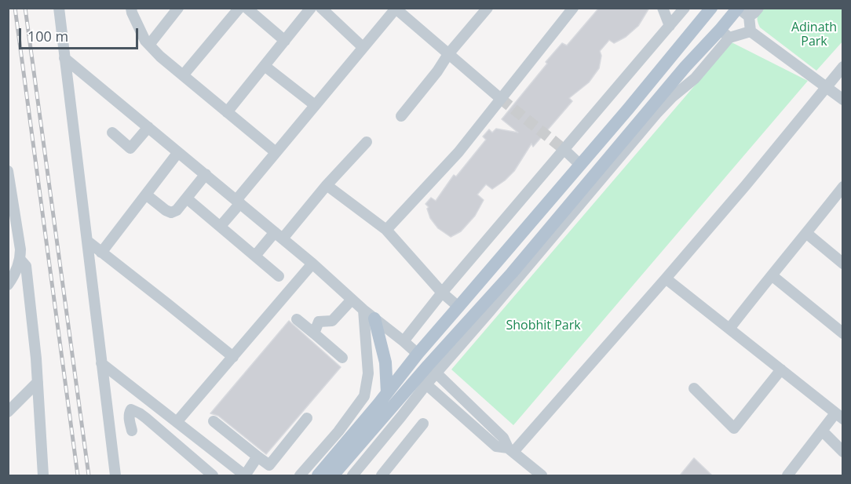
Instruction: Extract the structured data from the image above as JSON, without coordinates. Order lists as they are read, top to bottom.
{
  "parks": ["Adinath Park", "Shobhit Park"],
  "scale_bar": "100 m"
}
